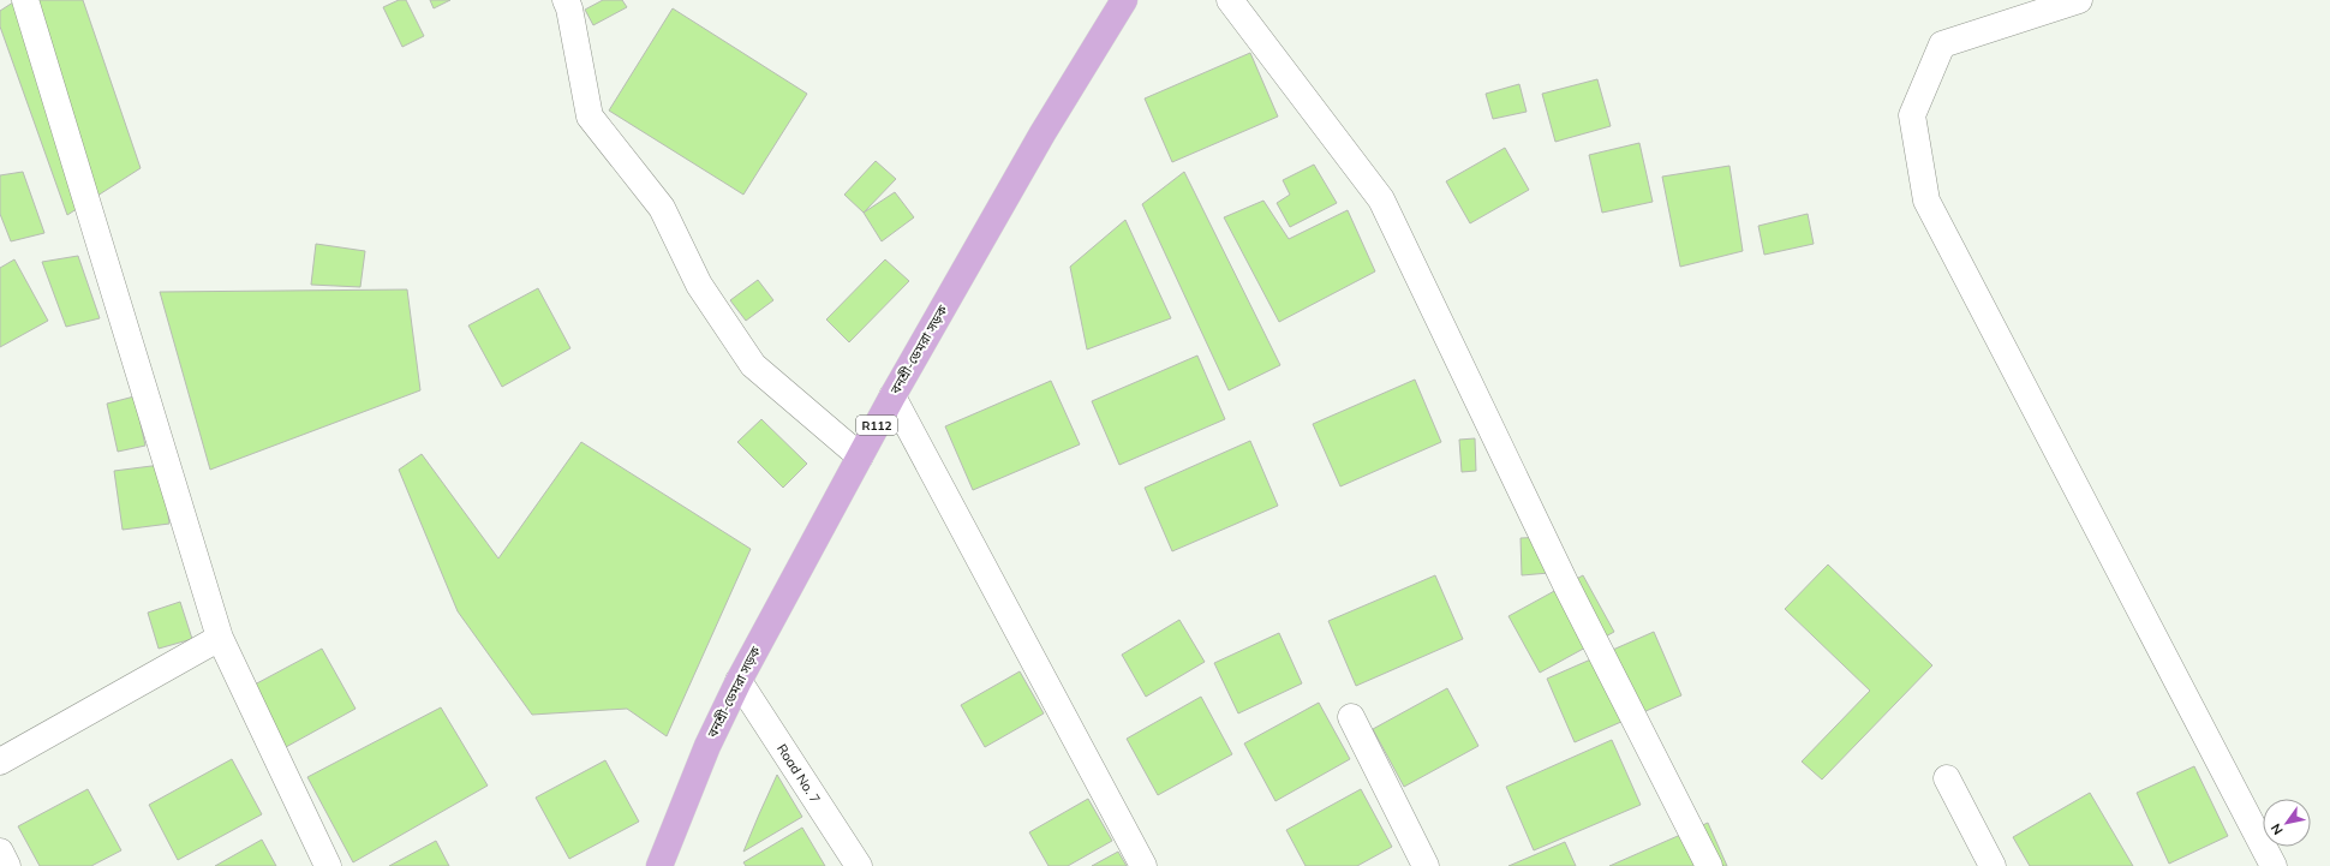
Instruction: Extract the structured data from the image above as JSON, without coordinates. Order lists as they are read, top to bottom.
{
  "streets": {
    "main road": ["বনশ্রী-ডেমরা সড়ক", "R112"],
    "street": ["Road No. 7"]
  },
  "crossings": [
    ["বনশ্রী-ডেমরা সড়ক", "Road No. 7"]
  ],
  "north": "bottom left"
}
